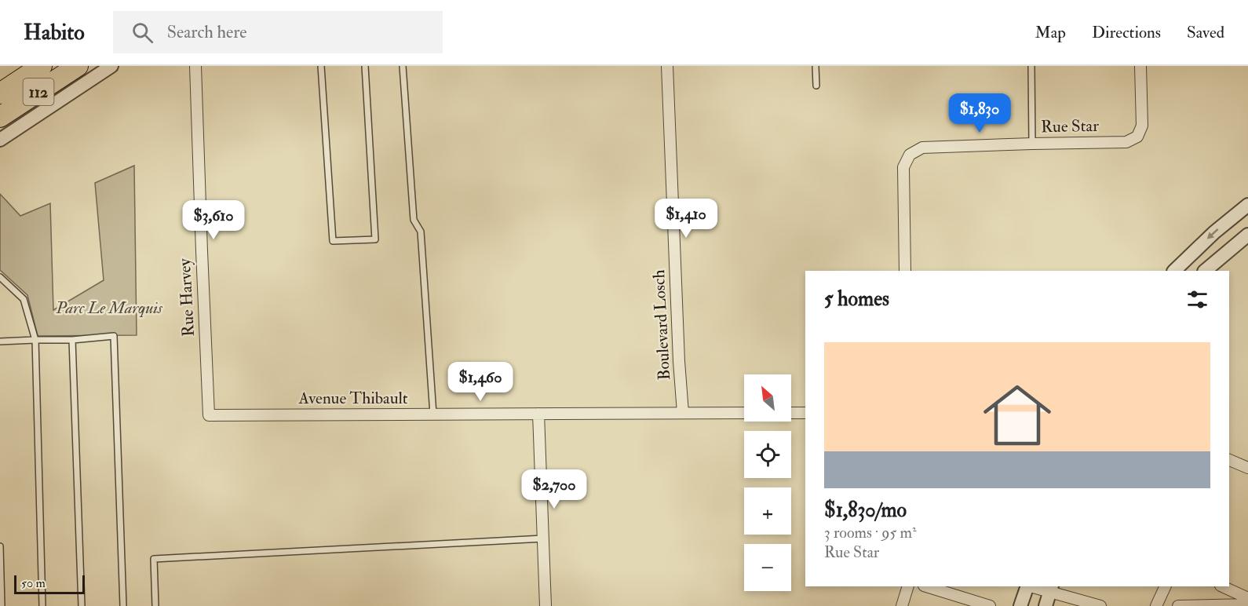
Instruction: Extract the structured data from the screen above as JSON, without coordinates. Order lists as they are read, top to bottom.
{
  "streets": {
    "highway": ["112"],
    "street": [
      "Rue Star",
      "Rue Harvey",
      "Boulevard Losch",
      "Avenue Thibault"
    ]
  },
  "crossings": [
    ["Rue Harvey", "Avenue Thibault"],
    ["Boulevard Losch", "Avenue Thibault"]
  ],
  "parks": ["Parc Le Marquis"],
  "scale_bar": "50 m",
  "north": "top left",
  "page": {
    "header": "Habito",
    "search": "Search here",
    "nav": ["Map", "Directions", "Saved"],
    "price": [
      "$1,830",
      "$1,410",
      "$3,610",
      "$1,460",
      "$2,700"
    ],
    "heading": "5 homes",
    "list": [
      {
        "name": "$1,830/mo",
        "note": "3 rooms · 95 m² · Rue Star"
      }
    ],
    "map_buttons": ["+", "−"],
    "scale": "50 m"
  }
}
